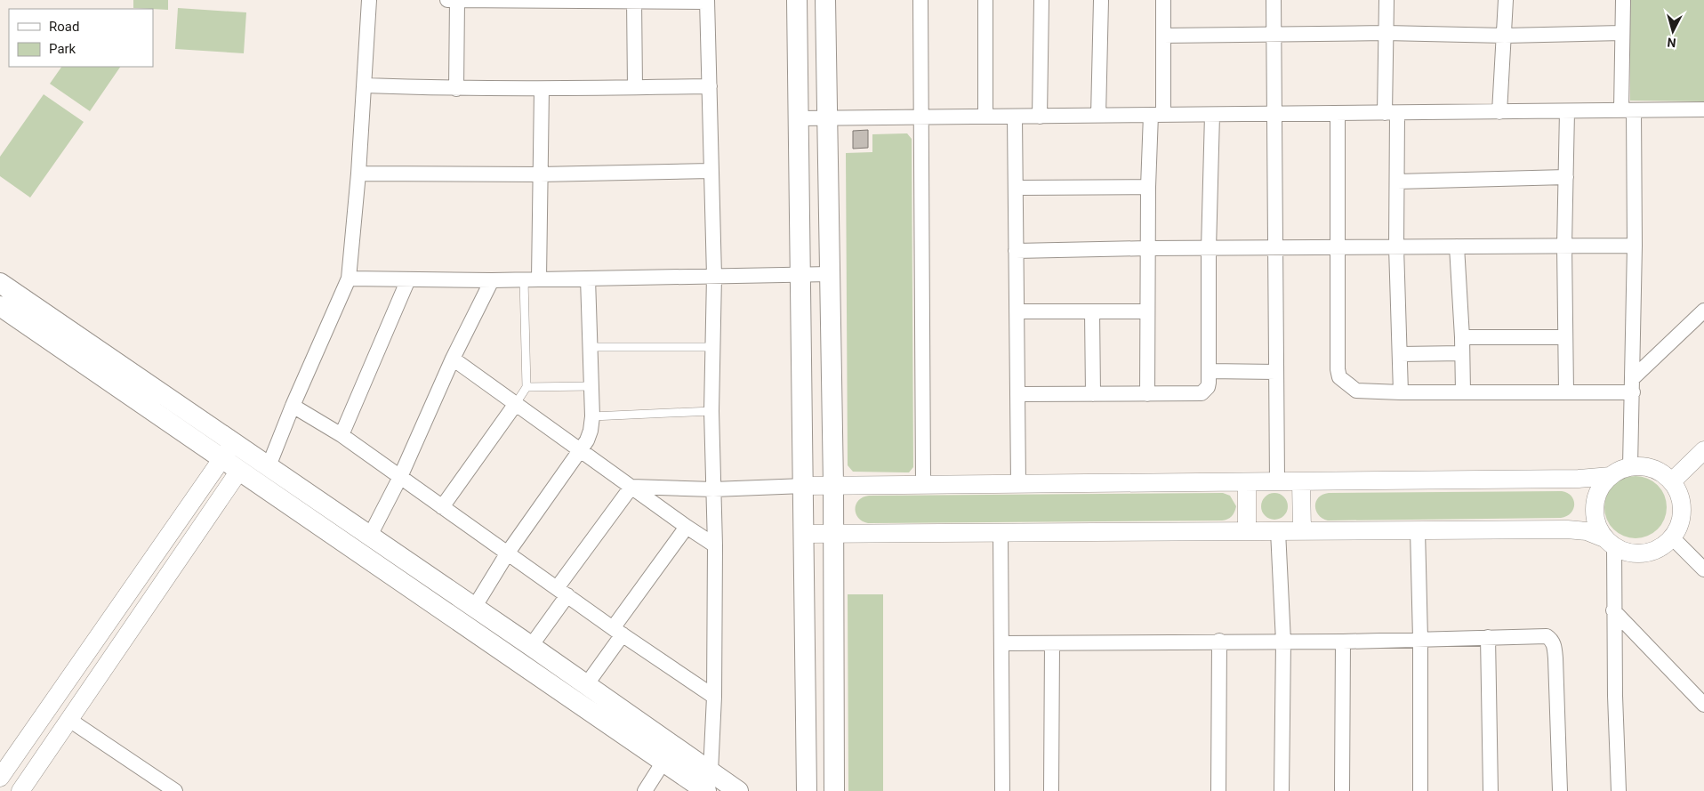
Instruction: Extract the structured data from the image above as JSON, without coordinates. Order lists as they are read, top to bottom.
{
  "legend": ["Road", "Park"],
  "north": "bottom"
}
